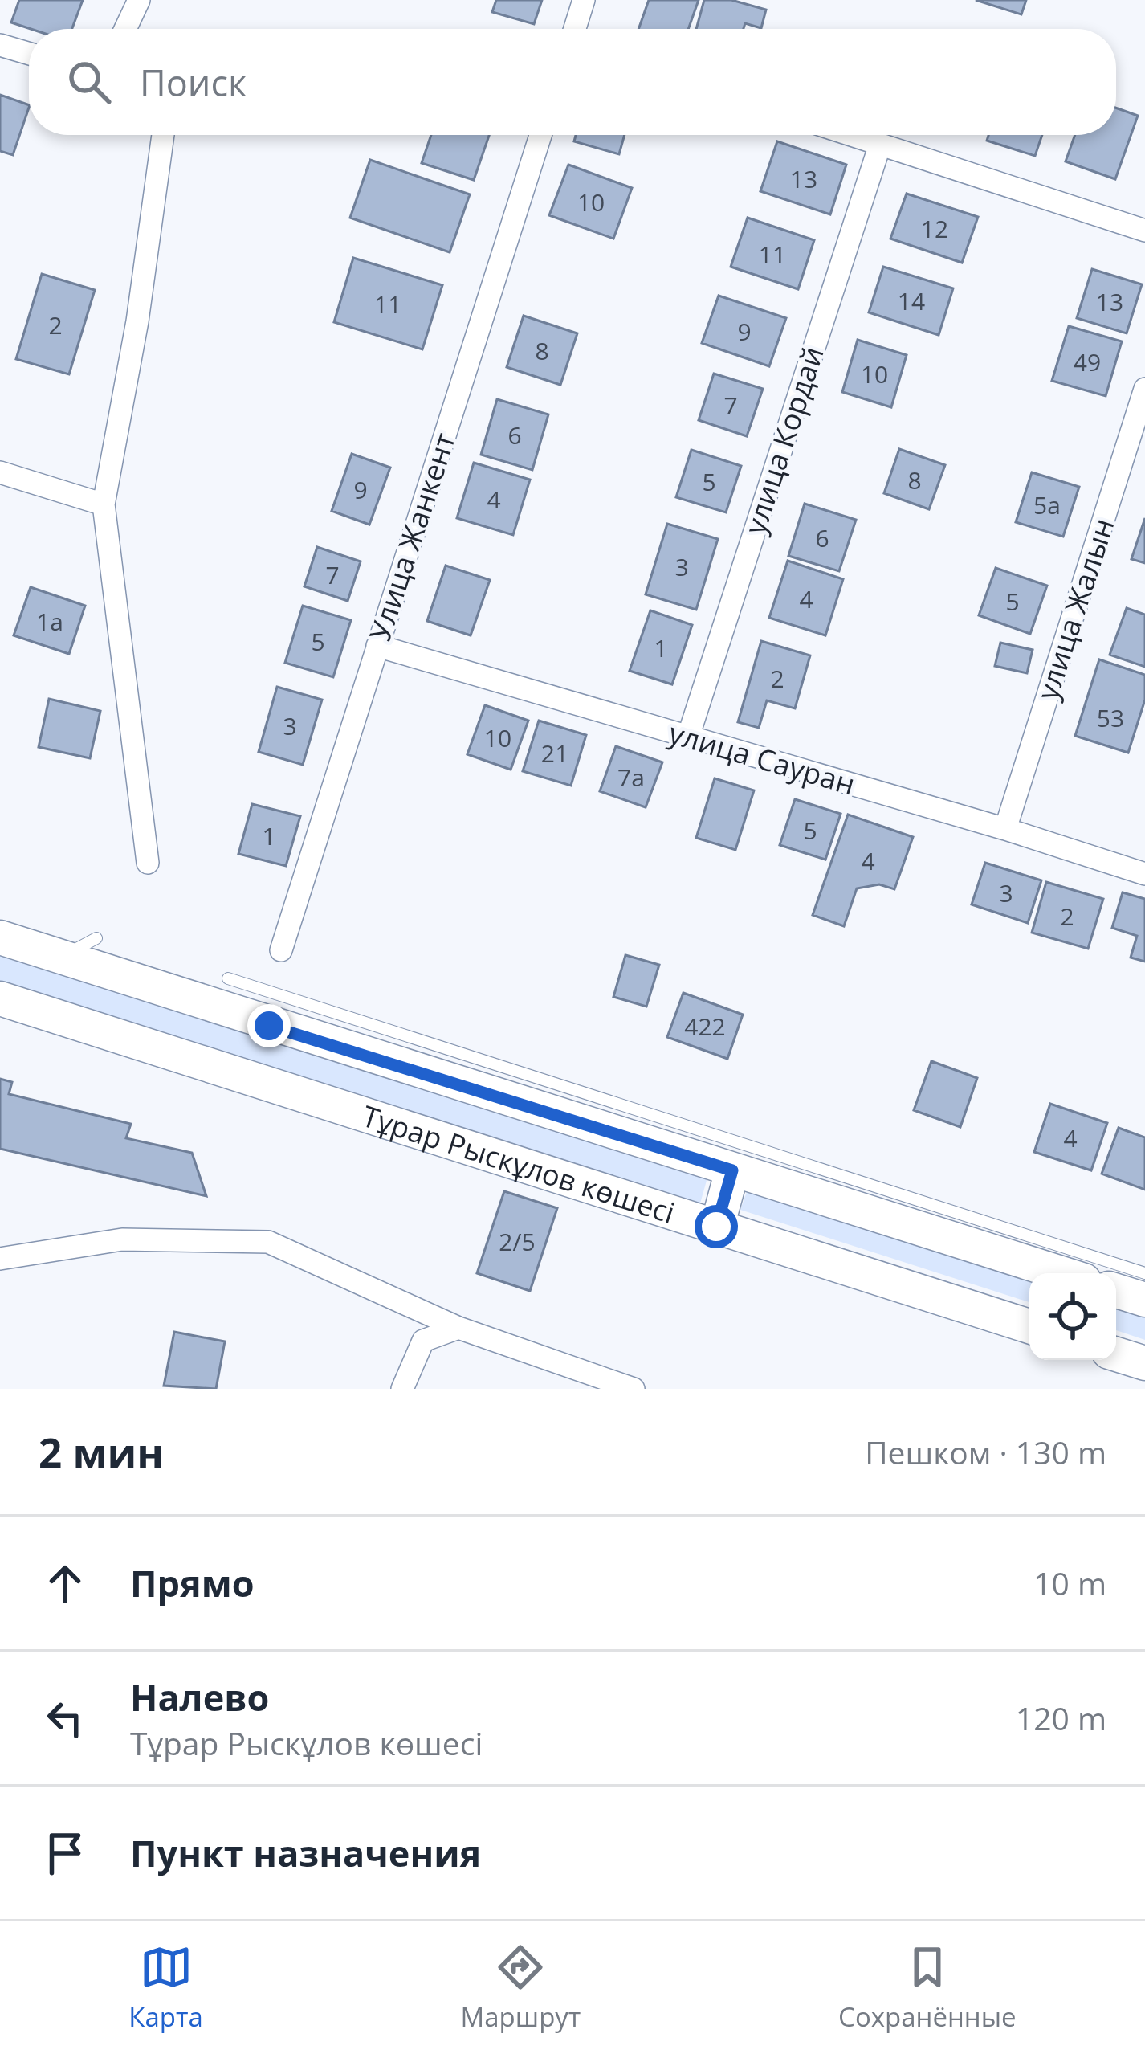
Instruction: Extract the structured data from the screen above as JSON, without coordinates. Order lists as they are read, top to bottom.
{
  "streets": {
    "main road": ["Тұрар Рыскұлов көшесі"],
    "street": [
      "улица Кордай",
      "Улица Жанкент",
      "улица Жалын",
      "улица Сауран"
    ]
  },
  "crossings": [
    ["улица Кордай", "улица Сауран"],
    ["Улица Жанкент", "улица Сауран"],
    ["улица Жалын", "улица Сауран"]
  ],
  "house_numbers": [
    "13",
    "10",
    "12",
    "11",
    "14",
    "13",
    "11",
    "2",
    "9",
    "8",
    "49",
    "10",
    "7",
    "6",
    "8",
    "5",
    "9",
    "4",
    "5а",
    "6",
    "3",
    "7",
    "4",
    "5",
    "1а",
    "5",
    "1",
    "2",
    "53",
    "3",
    "10",
    "21",
    "7а",
    "5",
    "1",
    "4",
    "3",
    "2",
    "422",
    "4",
    "2/5"
  ],
  "page": {
    "search": "Поиск",
    "heading": ["2 мин", "Пешком · 130 m"],
    "list": [
      ["Прямо", "10 m"],
      ["Налево", "Тұрар Рыскұлов көшесі", "120 m"],
      "Пункт назначения"
    ],
    "nav": ["Карта", "Маршрут", "Сохранённые"]
  }
}
